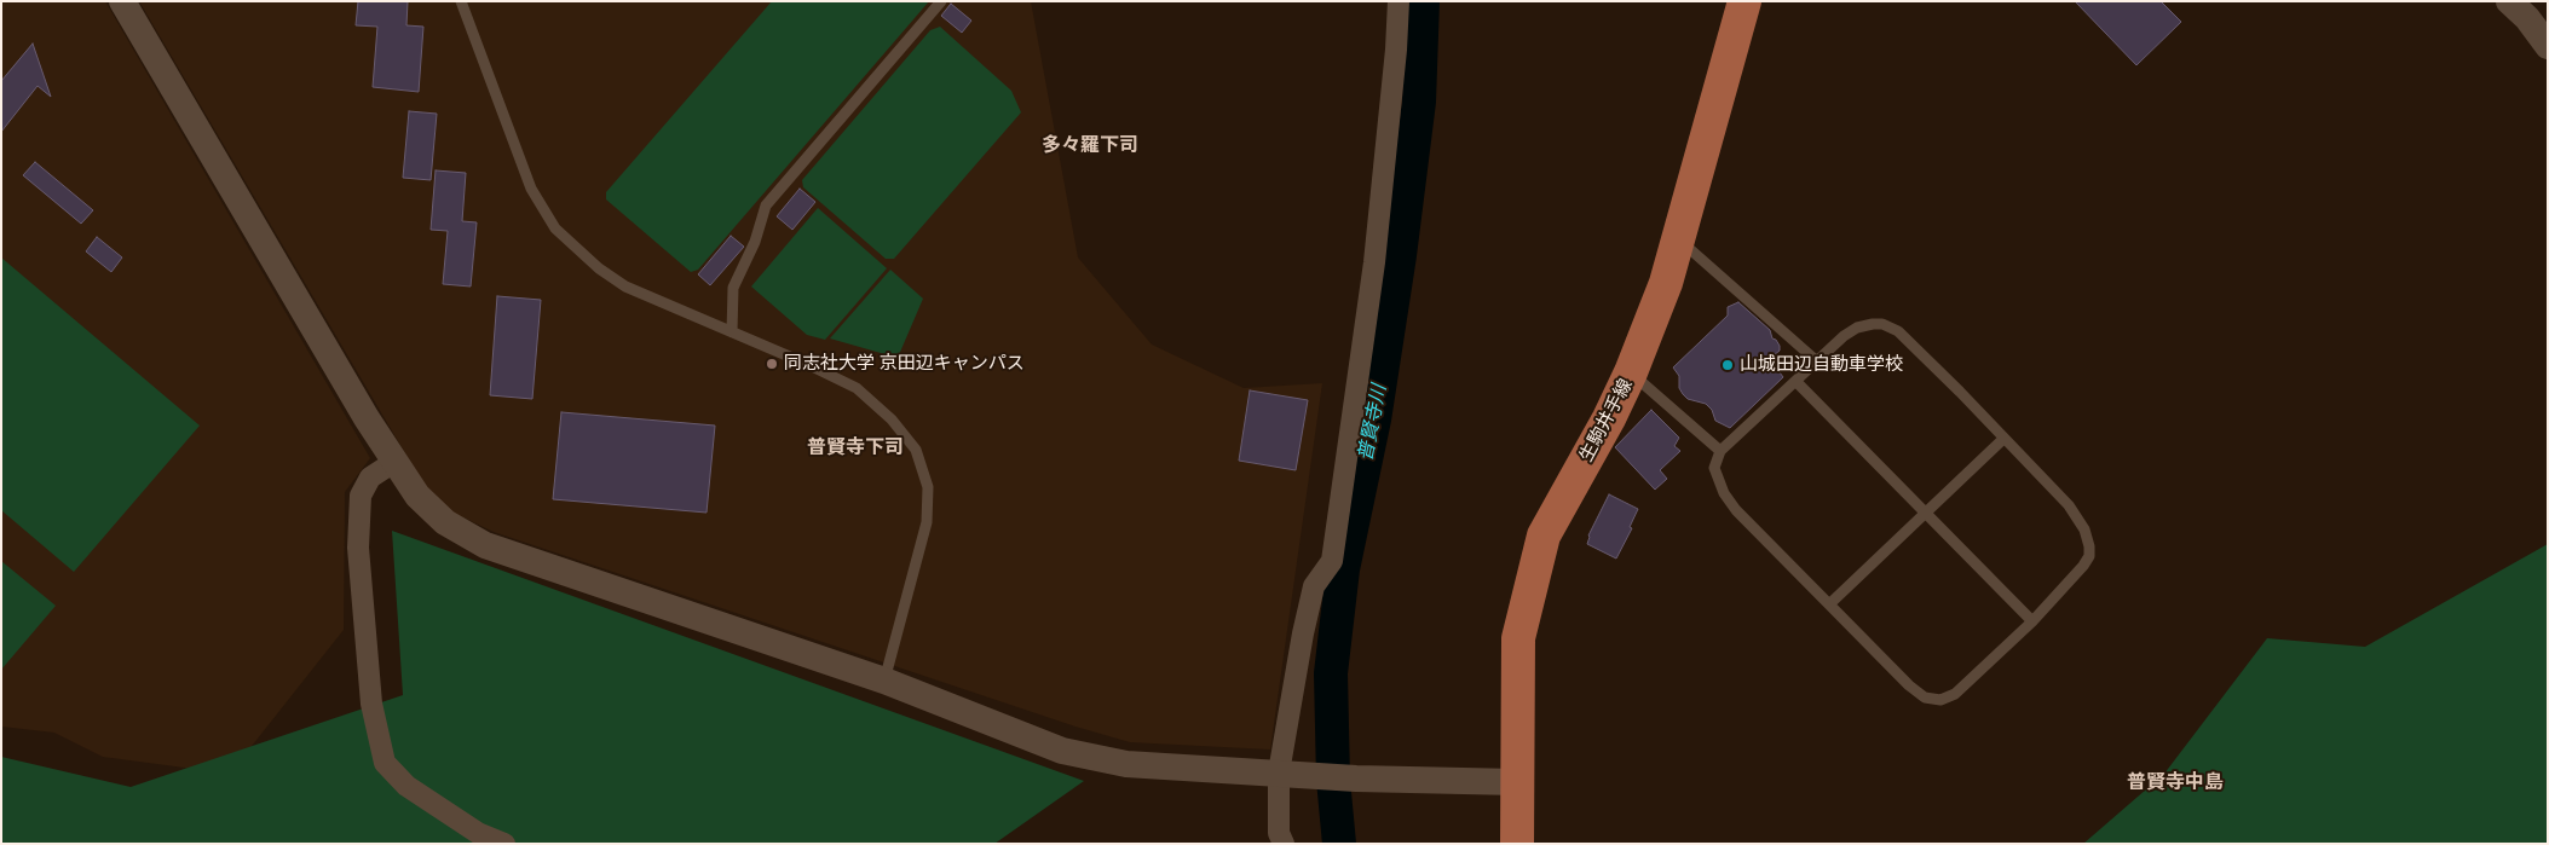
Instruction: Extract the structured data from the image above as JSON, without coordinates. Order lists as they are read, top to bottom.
{
  "streets": {
    "main road": ["生駒井手線"]
  },
  "districts": ["多々羅下司", "普賢寺下司", "普賢寺中島"],
  "water": ["普賢寺川"],
  "places": ["同志社大学 京田辺キャンパス", "山城田辺自動車学校"]
}
